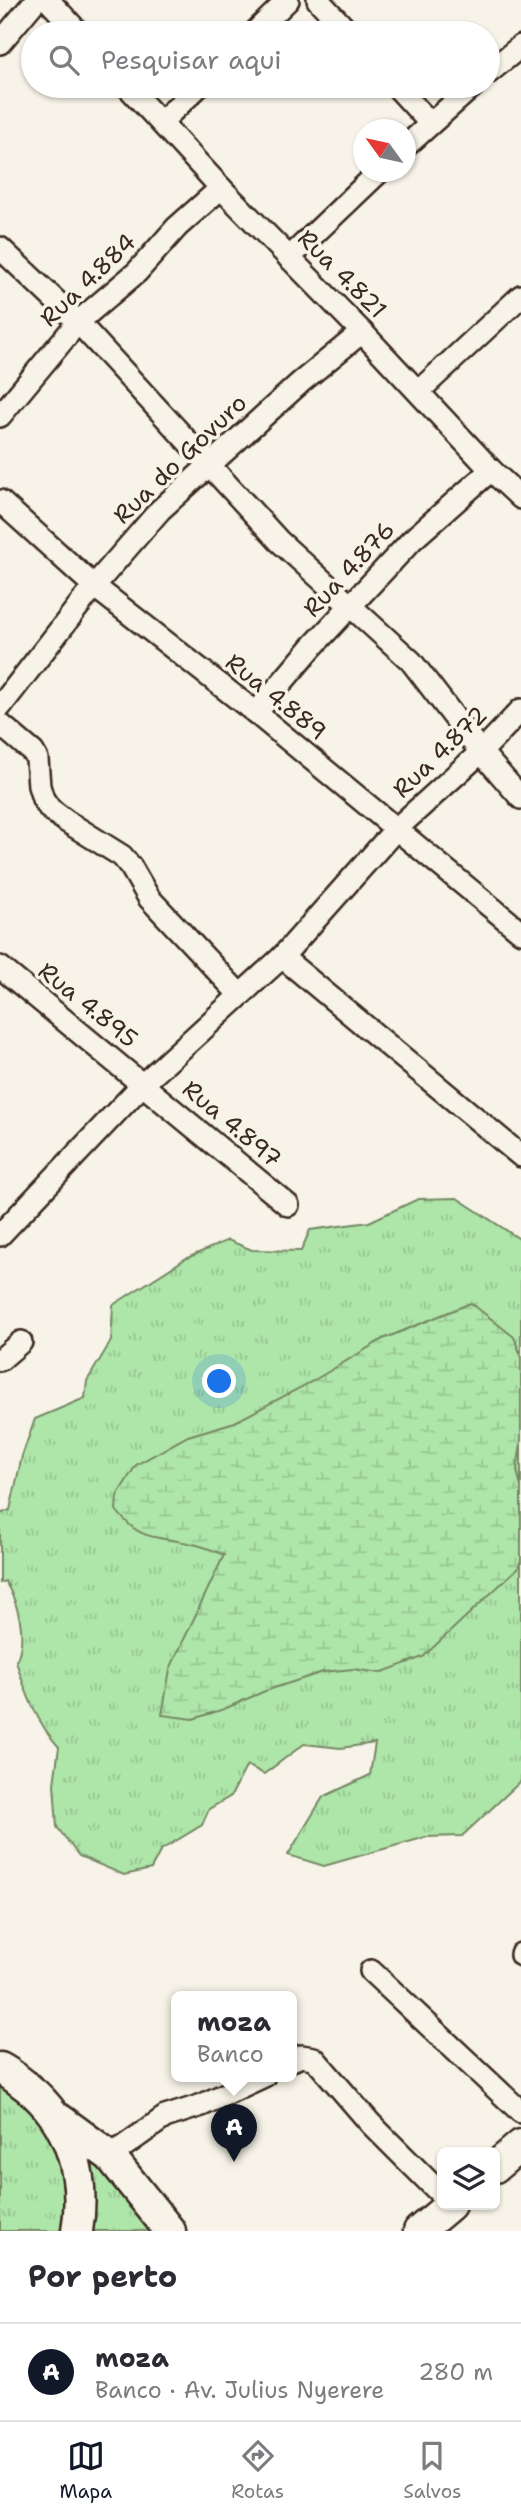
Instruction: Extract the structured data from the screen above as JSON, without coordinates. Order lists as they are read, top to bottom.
{
  "streets": {
    "street": [
      "Rua 4.821",
      "Rua 4.884",
      "Rua do Govuro",
      "Rua 4.876",
      "Rua 4.889",
      "Rua 4.872",
      "Rua 4.895",
      "Rua 4.897"
    ]
  },
  "crossings": [
    ["Rua 4.821", "Rua 4.884"],
    ["Rua 4.821", "Rua do Govuro"],
    ["Rua 4.821", "Rua 4.876"],
    ["Rua do Govuro", "Rua 4.889"],
    ["Rua 4.876", "Rua 4.889"],
    ["Rua 4.889", "Rua 4.872"],
    ["Rua 4.872", "Rua 4.895"],
    ["Rua 4.872", "Rua 4.897"],
    ["Rua 4.895", "Rua 4.897"]
  ],
  "north": "top left",
  "page": {
    "search": "Pesquisar aqui",
    "popup": ["moza", "Banco"],
    "pins": "A",
    "heading": "Por perto",
    "list": [
      {
        "mark": "A",
        "name": "moza",
        "note": "Banco · Av. Julius Nyerere",
        "value": "280 m"
      }
    ],
    "nav": ["Mapa", "Rotas", "Salvos"]
  }
}
